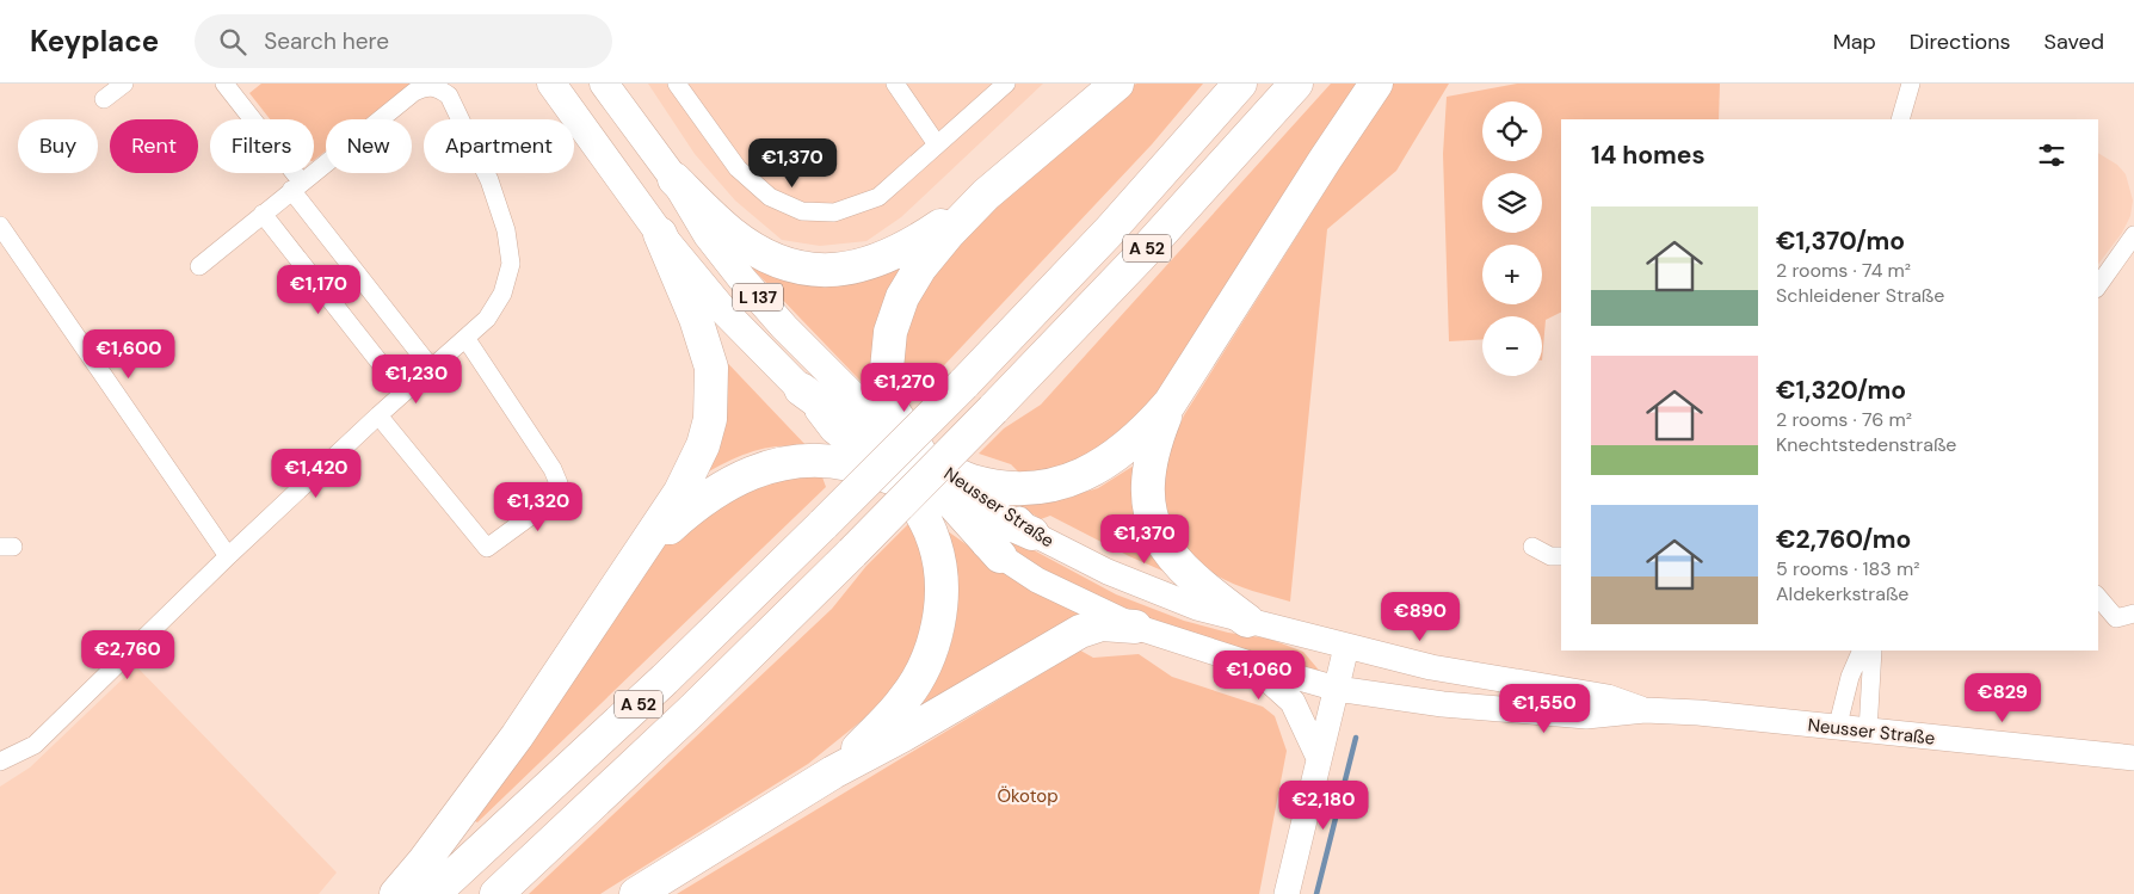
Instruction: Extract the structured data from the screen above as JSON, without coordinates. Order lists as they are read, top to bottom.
{
  "streets": {
    "highway": ["A 52"],
    "main road": ["L 137", "Neusser Straße"]
  },
  "crossings": [
    ["L 137", "Neusser Straße"]
  ],
  "parks": ["Ökotop"],
  "page": {
    "header": "Keyplace",
    "search": "Search here",
    "nav": ["Map", "Directions", "Saved"],
    "map_buttons": ["+", "−"],
    "chip": [
      "Buy",
      "Rent",
      "Filters",
      "New",
      "Apartment"
    ],
    "heading": "14 homes",
    "price": [
      "€1,370",
      "€1,170",
      "€1,600",
      "€1,230",
      "€1,270",
      "€1,420",
      "€1,320",
      "€1,370",
      "€890",
      "€2,760",
      "€1,060",
      "€829",
      "€1,550",
      "€2,180"
    ],
    "list": [
      {
        "name": "€1,370/mo",
        "note": "2 rooms · 74 m² · Schleidener Straße"
      },
      {
        "name": "€1,320/mo",
        "note": "2 rooms · 76 m² · Knechtstedenstraße"
      },
      {
        "name": "€2,760/mo",
        "note": "5 rooms · 183 m² · Aldekerkstraße"
      }
    ]
  }
}
